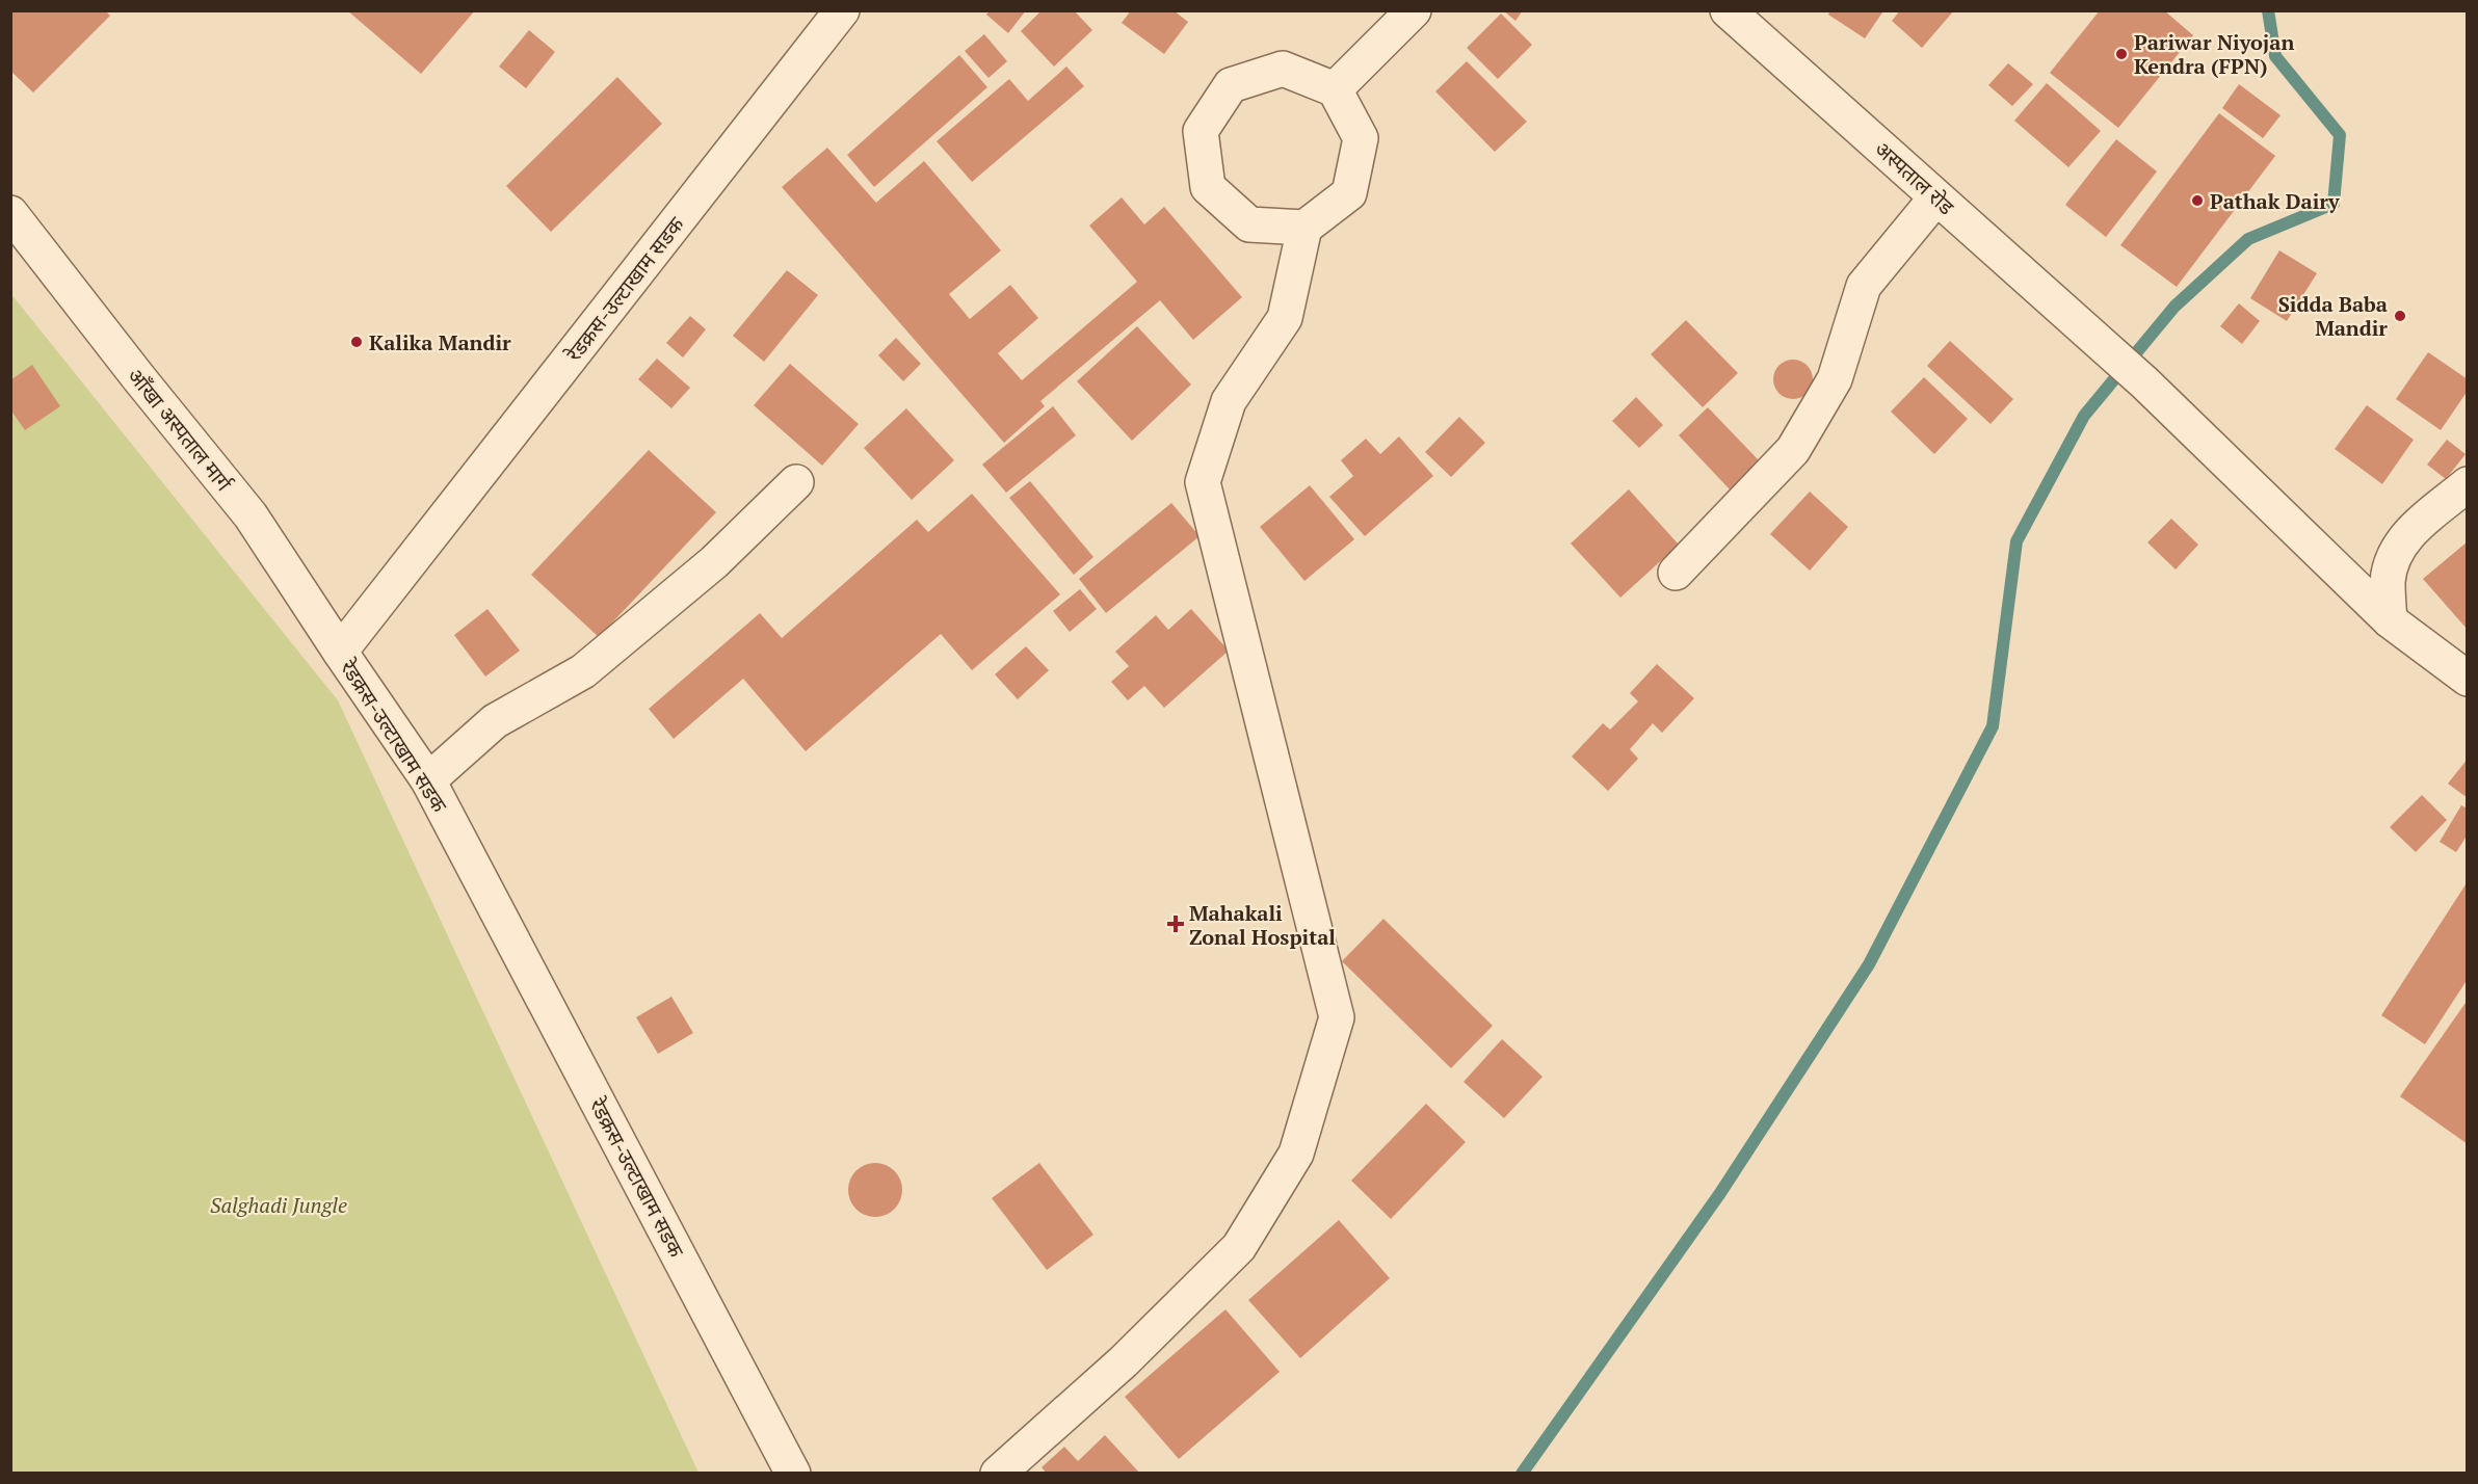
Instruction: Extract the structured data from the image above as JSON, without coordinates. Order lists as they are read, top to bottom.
{
  "streets": {
    "street": ["अस्पताल रोड", "रेडक्रस-उल्टाखाम सडक", "आँखा अस्पताल मार्ग"]
  },
  "crossings": [
    ["रेडक्रस-उल्टाखाम सडक", "आँखा अस्पताल मार्ग"]
  ],
  "parks": ["Salghadi Jungle"],
  "places": {
    "other": [
      "Pariwar Niyojan Kendra (FPN)",
      "Pathak Dairy",
      "Sidda Baba Mandir",
      "Kalika Mandir"
    ],
    "health": ["Mahakali Zonal Hospital"]
  }
}
